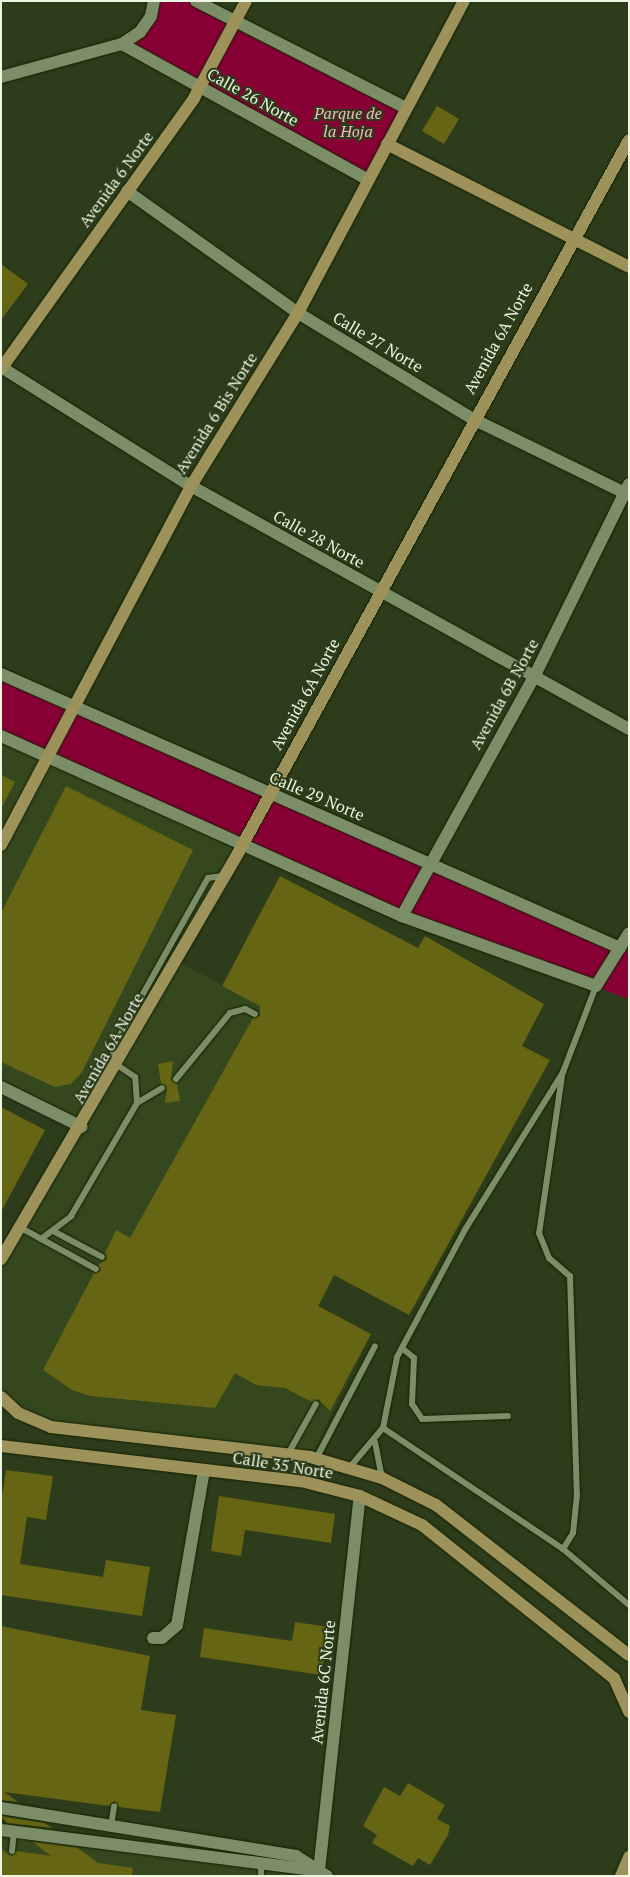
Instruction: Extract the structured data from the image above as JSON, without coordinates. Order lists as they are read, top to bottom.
{
  "streets": {
    "street": [
      "Calle 26 Norte",
      "Avenida 6 Norte",
      "Avenida 6A Norte",
      "Calle 27 Norte",
      "Avenida 6 Bis Norte",
      "Calle 28 Norte",
      "Avenida 6B Norte",
      "Calle 29 Norte",
      "Calle 35 Norte",
      "Avenida 6C Norte"
    ]
  },
  "crossings": [
    ["Calle 26 Norte", "Avenida 6 Norte"],
    ["Calle 26 Norte", "Avenida 6 Bis Norte"],
    ["Avenida 6 Norte", "Calle 27 Norte"],
    ["Avenida 6 Norte", "Calle 28 Norte"],
    ["Avenida 6A Norte", "Calle 27 Norte"],
    ["Avenida 6A Norte", "Calle 28 Norte"],
    ["Avenida 6A Norte", "Calle 29 Norte"],
    ["Calle 27 Norte", "Avenida 6 Bis Norte"],
    ["Calle 27 Norte", "Avenida 6B Norte"],
    ["Avenida 6 Bis Norte", "Calle 28 Norte"],
    ["Avenida 6 Bis Norte", "Calle 29 Norte"],
    ["Calle 28 Norte", "Avenida 6B Norte"],
    ["Avenida 6B Norte", "Calle 29 Norte"],
    ["Calle 35 Norte", "Avenida 6C Norte"]
  ],
  "parks": ["Parque de la Hoja"]
}
